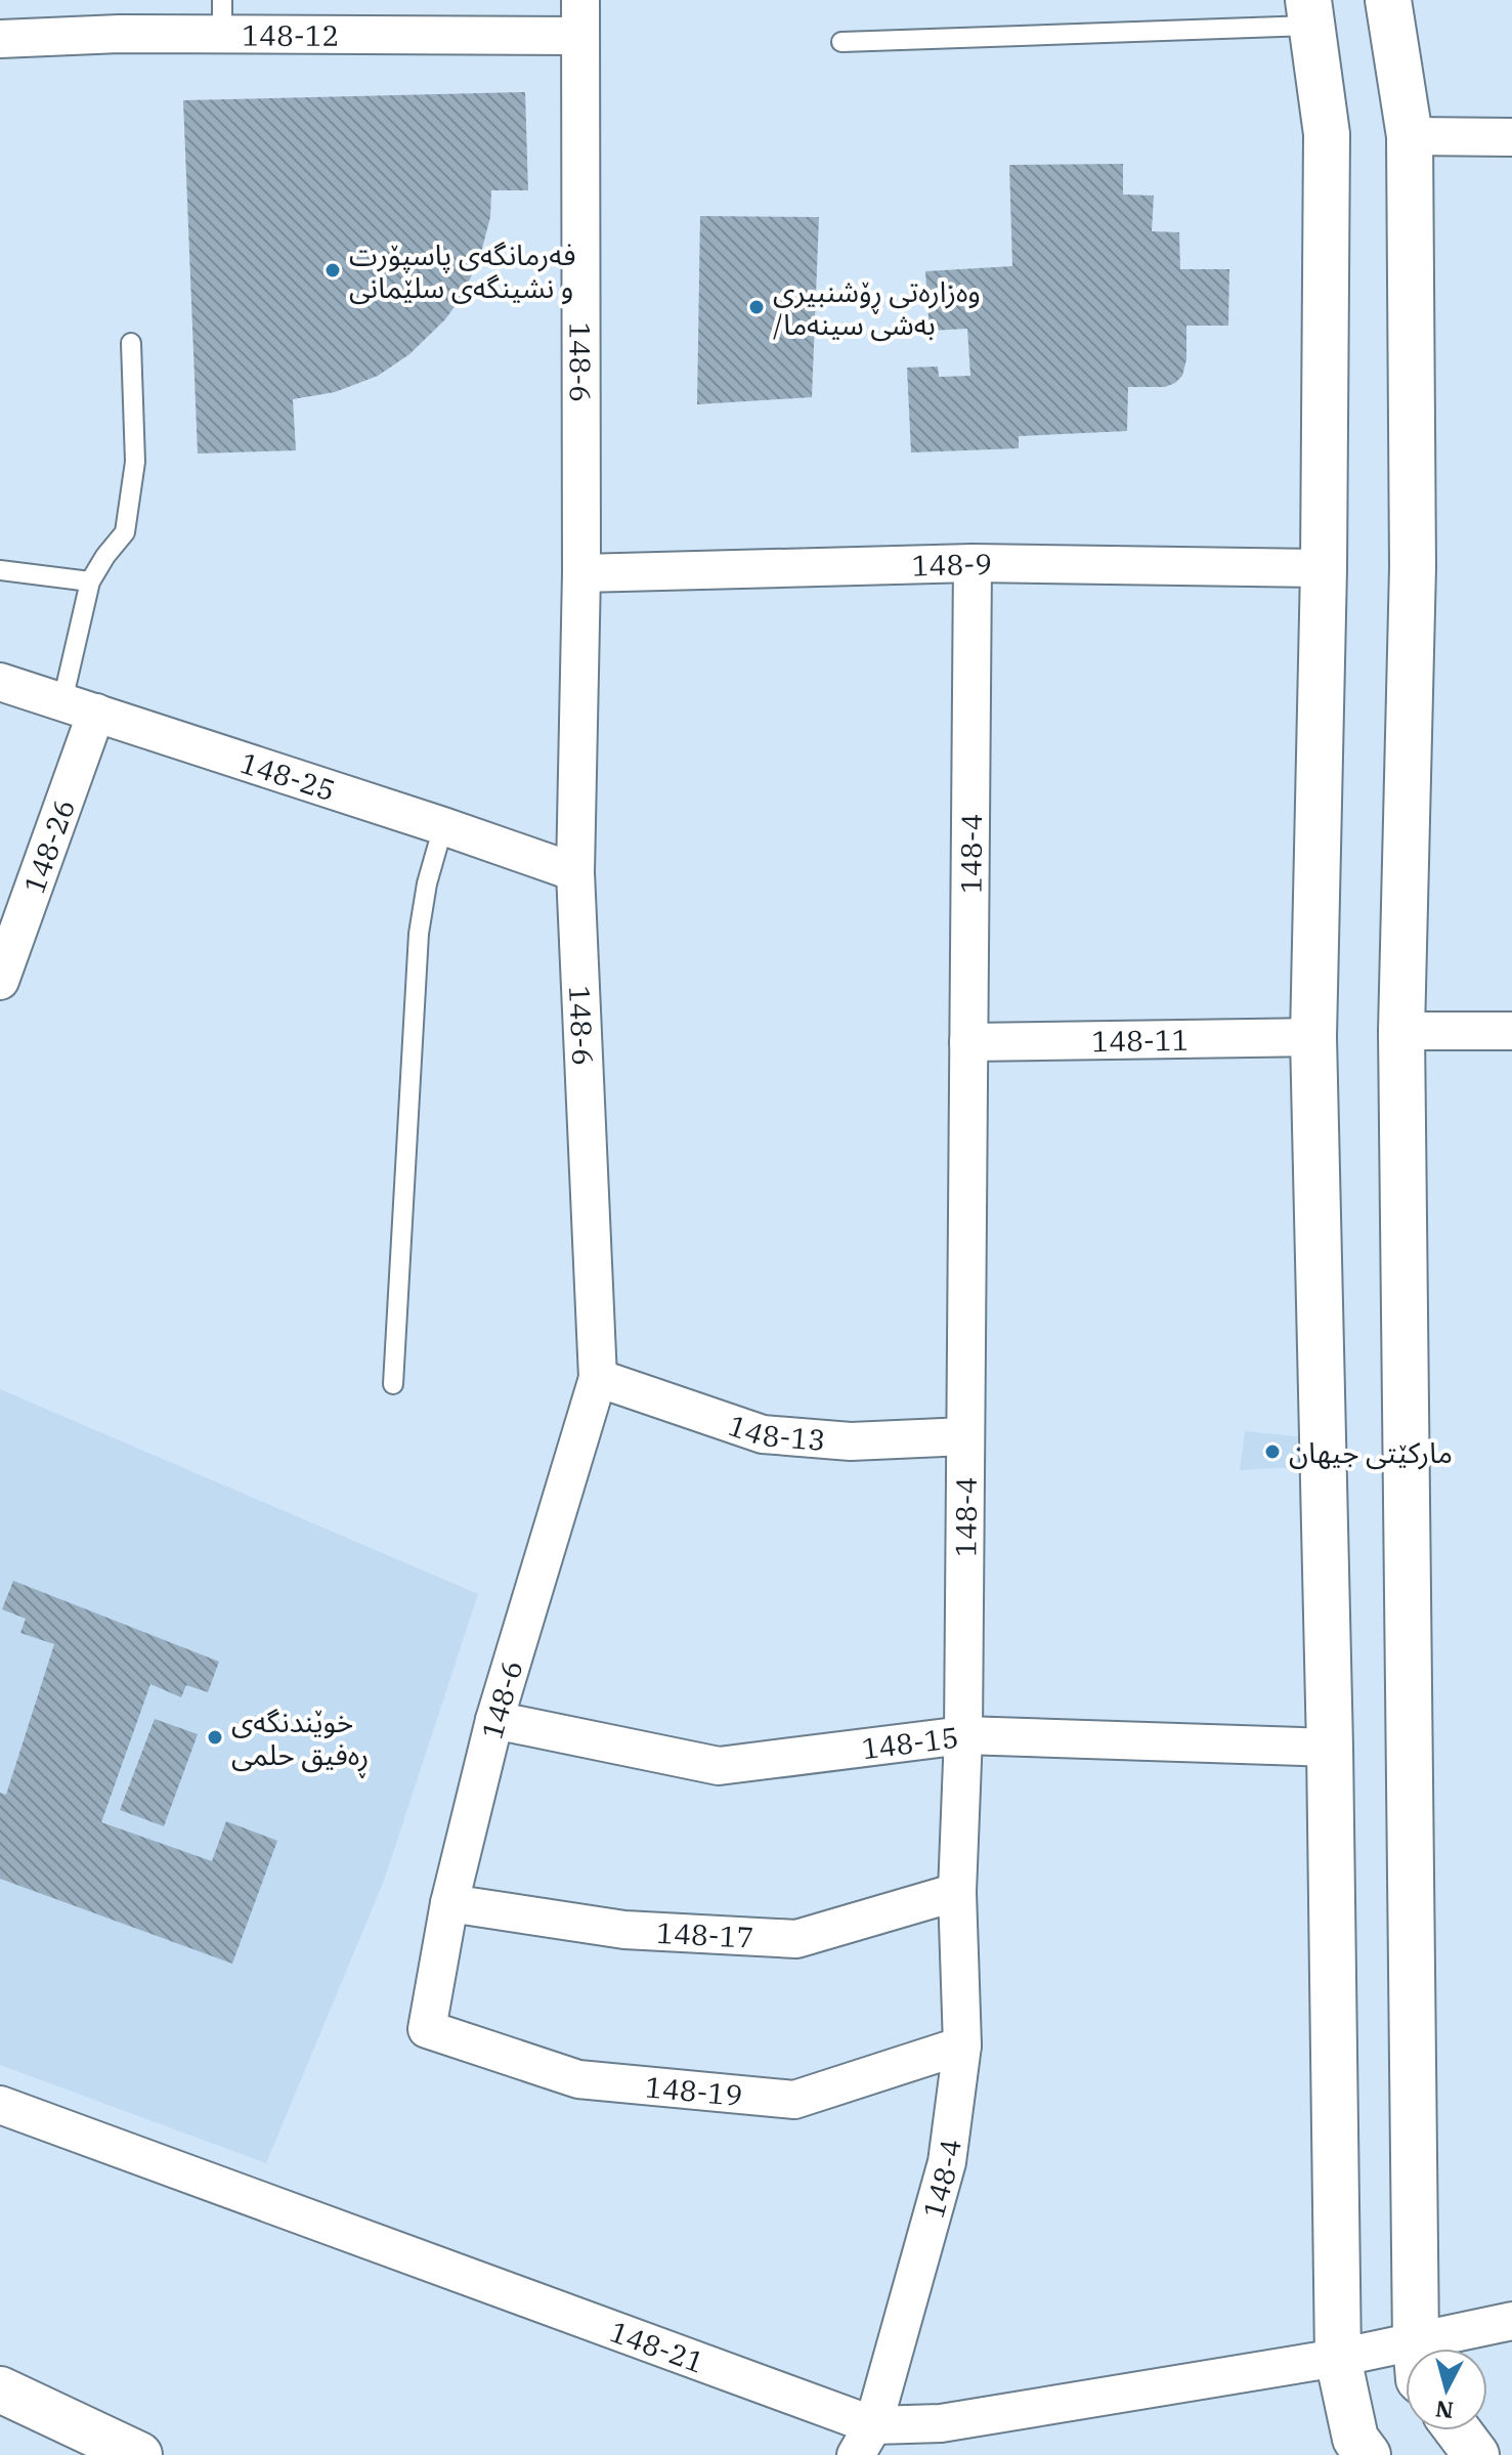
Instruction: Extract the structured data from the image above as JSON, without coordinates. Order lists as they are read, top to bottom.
{
  "streets": {
    "street": [
      "148-12",
      "148-6",
      "148-9",
      "148-25",
      "148-26",
      "148-4",
      "148-11",
      "148-13",
      "148-15",
      "148-17",
      "148-19",
      "148-21"
    ]
  },
  "crossings": [
    ["148-12", "148-6"],
    ["148-6", "148-9"],
    ["148-6", "148-25"],
    ["148-6", "148-13"],
    ["148-6", "148-15"],
    ["148-6", "148-17"],
    ["148-6", "148-19"],
    ["148-9", "148-4"],
    ["148-25", "148-26"],
    ["148-4", "148-11"],
    ["148-4", "148-13"],
    ["148-4", "148-15"],
    ["148-4", "148-17"],
    ["148-4", "148-19"],
    ["148-4", "148-21"]
  ],
  "places": [
    "فەرمانگەی پاسپۆرت و نشینگەی سلێمانی",
    "وە‌زارە‌تی ڕۆشنبیری /بە‌شی سینە‌ما",
    "ماركێتی جیھان",
    "خوێندنگەی ڕەفیق حلمی"
  ],
  "north": "bottom"
}
